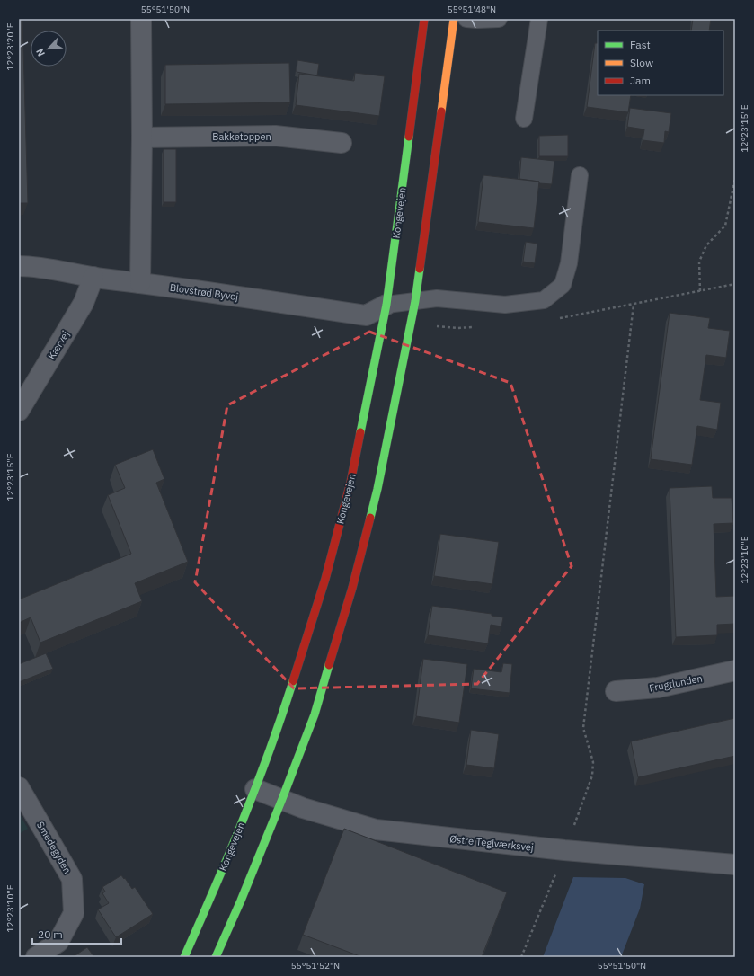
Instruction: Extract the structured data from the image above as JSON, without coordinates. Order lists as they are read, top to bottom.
{
  "streets": {
    "main road": ["Kongevejen"],
    "street": [
      "Bakketoppen",
      "Blovstrød Byvej",
      "Kærvej",
      "Frugtlunden",
      "Østre Teglværksvej",
      "Smedegyden"
    ]
  },
  "crossings": [
    ["Kongevejen", "Blovstrød Byvej"],
    ["Kongevejen", "Østre Teglværksvej"],
    ["Blovstrød Byvej", "Kærvej"]
  ],
  "legend": ["Fast", "Slow", "Jam"],
  "scale_bar": "20 m",
  "north": "bottom left",
  "coordinates": [
    "55°51'50\"N",
    "55°51'48\"N",
    "12°23'20\"E",
    "12°23'15\"E",
    "12°23'10\"E",
    "55°51'52\"N"
  ]
}
